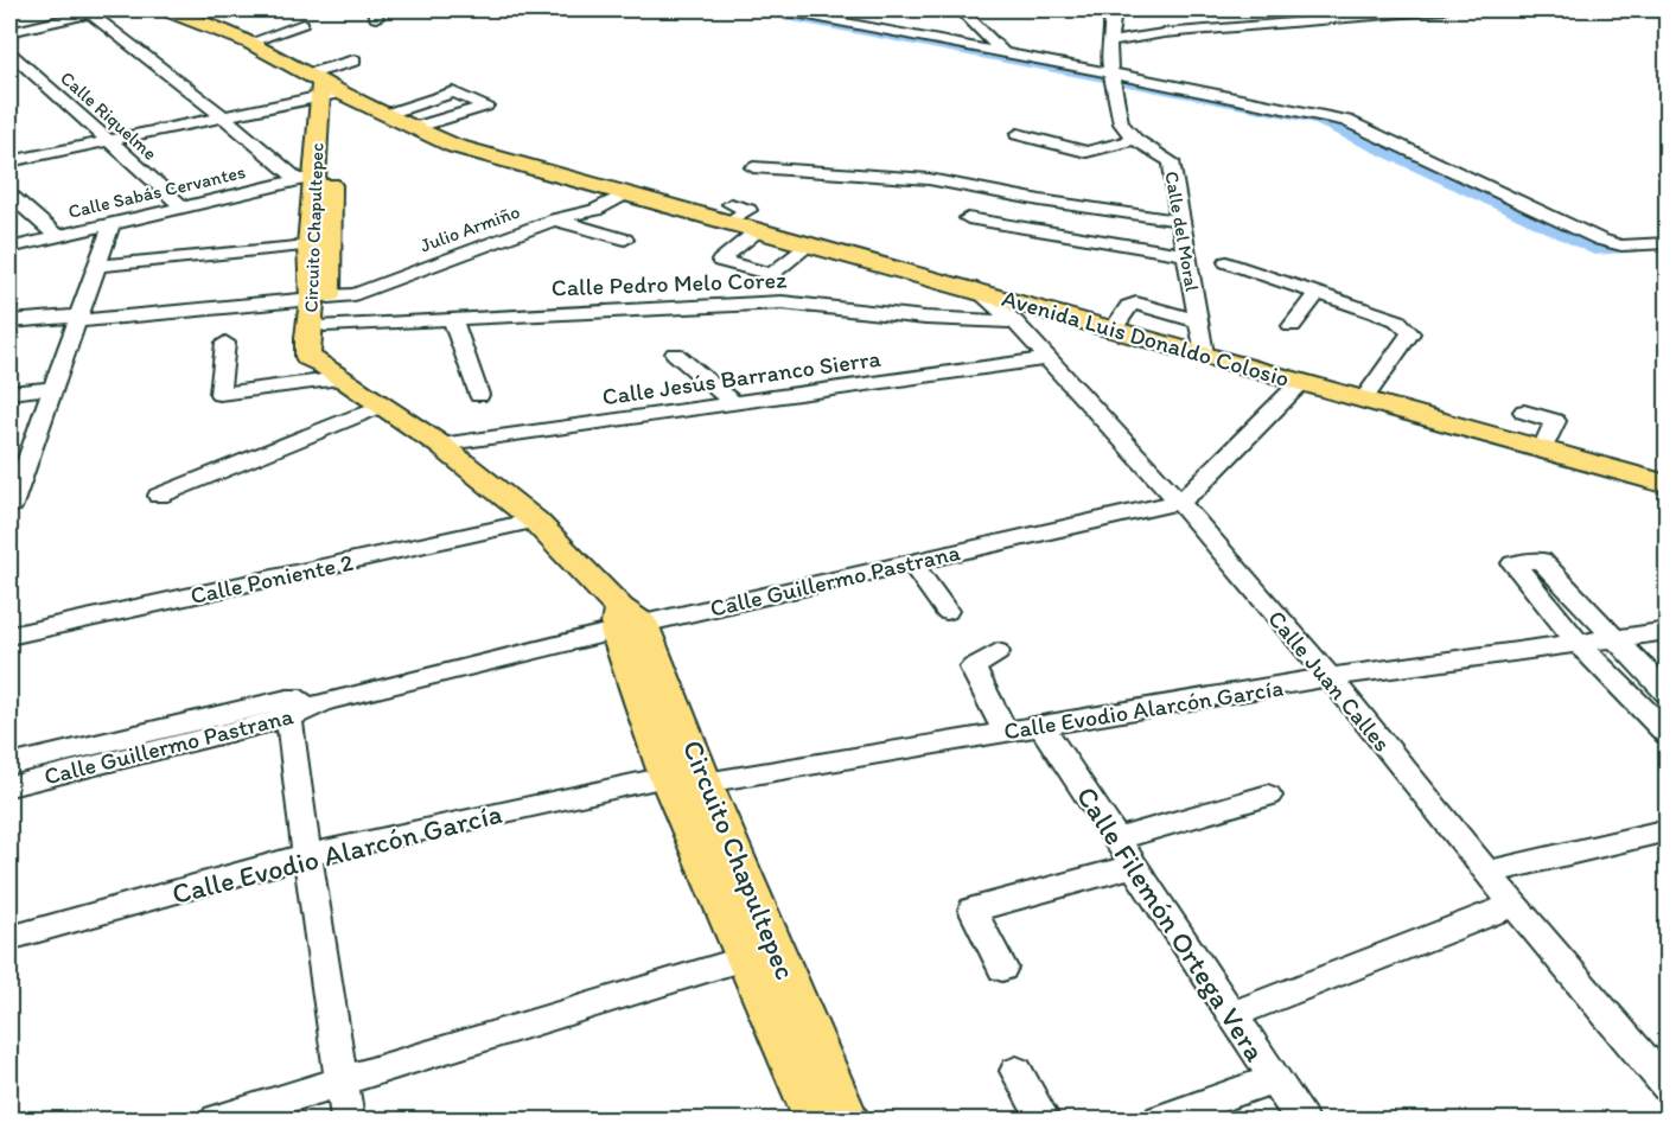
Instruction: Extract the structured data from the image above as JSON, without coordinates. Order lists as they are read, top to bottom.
{
  "streets": {
    "main road": ["Circuito Chapultepec", "Avenida Luis Donaldo Colosio"],
    "street": [
      "Calle Riquelme",
      "Calle Sabás Cervantes",
      "Julio Armiño",
      "Calle del Moral",
      "Calle Pedro Melo Corez",
      "Calle Jesús Barranco Sierra",
      "Calle Poniente 2",
      "Calle Guillermo Pastrana",
      "Calle Juan Calles",
      "Calle Evodio Alarcón García",
      "Calle Filemón Ortega Vera"
    ]
  },
  "crossings": [
    ["Calle Riquelme", "Calle Sabás Cervantes"],
    ["Calle Sabás Cervantes", "Circuito Chapultepec"],
    ["Circuito Chapultepec", "Julio Armiño"],
    ["Circuito Chapultepec", "Calle Pedro Melo Corez"],
    ["Circuito Chapultepec", "Avenida Luis Donaldo Colosio"],
    ["Circuito Chapultepec", "Calle Jesús Barranco Sierra"],
    ["Circuito Chapultepec", "Calle Poniente 2"],
    ["Circuito Chapultepec", "Calle Guillermo Pastrana"],
    ["Circuito Chapultepec", "Calle Evodio Alarcón García"],
    ["Julio Armiño", "Avenida Luis Donaldo Colosio"],
    ["Calle del Moral", "Avenida Luis Donaldo Colosio"],
    ["Calle Pedro Melo Corez", "Calle Juan Calles"],
    ["Avenida Luis Donaldo Colosio", "Calle Guillermo Pastrana"],
    ["Avenida Luis Donaldo Colosio", "Calle Juan Calles"],
    ["Calle Jesús Barranco Sierra", "Calle Juan Calles"],
    ["Calle Guillermo Pastrana", "Calle Juan Calles"],
    ["Calle Juan Calles", "Calle Evodio Alarcón García"],
    ["Calle Evodio Alarcón García", "Calle Filemón Ortega Vera"]
  ]
}
